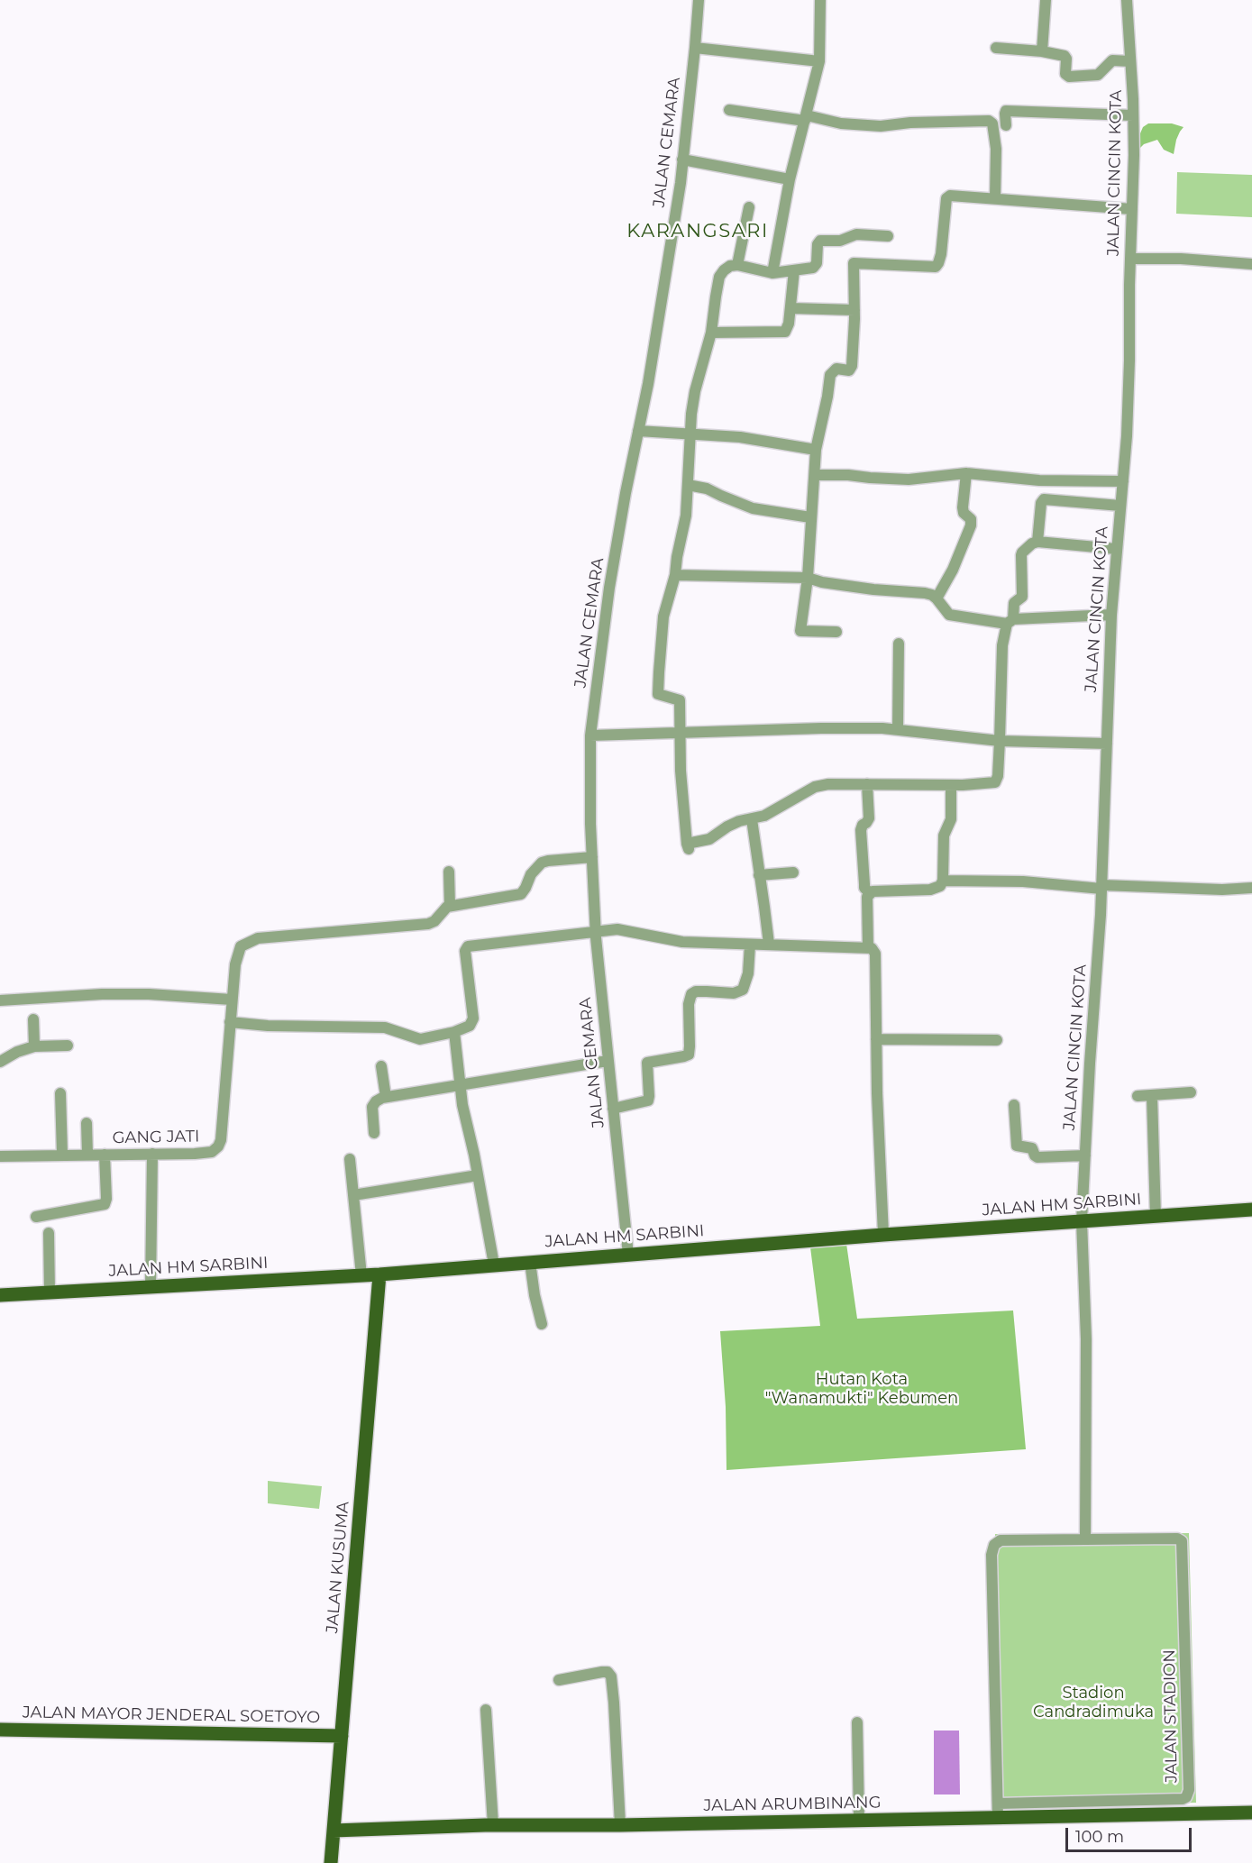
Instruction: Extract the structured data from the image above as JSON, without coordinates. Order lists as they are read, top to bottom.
{
  "streets": {
    "main road": [
      "JALAN HM SARBINI",
      "JALAN KUSUMA",
      "JALAN MAYOR JENDERAL SOETOYO",
      "JALAN ARUMBINANG"
    ],
    "street": [
      "JALAN CEMARA",
      "JALAN CINCIN KOTA",
      "GANG JATI",
      "JALAN STADION"
    ]
  },
  "crossings": [
    ["JALAN CEMARA", "JALAN HM SARBINI"],
    ["JALAN CINCIN KOTA", "JALAN HM SARBINI"],
    ["JALAN HM SARBINI", "JALAN KUSUMA"],
    ["JALAN KUSUMA", "JALAN MAYOR JENDERAL SOETOYO"],
    ["JALAN KUSUMA", "JALAN ARUMBINANG"],
    ["JALAN STADION", "JALAN ARUMBINANG"]
  ],
  "districts": ["KARANGSARI"],
  "parks": ["Hutan Kota \"Wanamukti\" Kebumen", "Stadion Candradimuka"],
  "scale_bar": "100 m"
}
